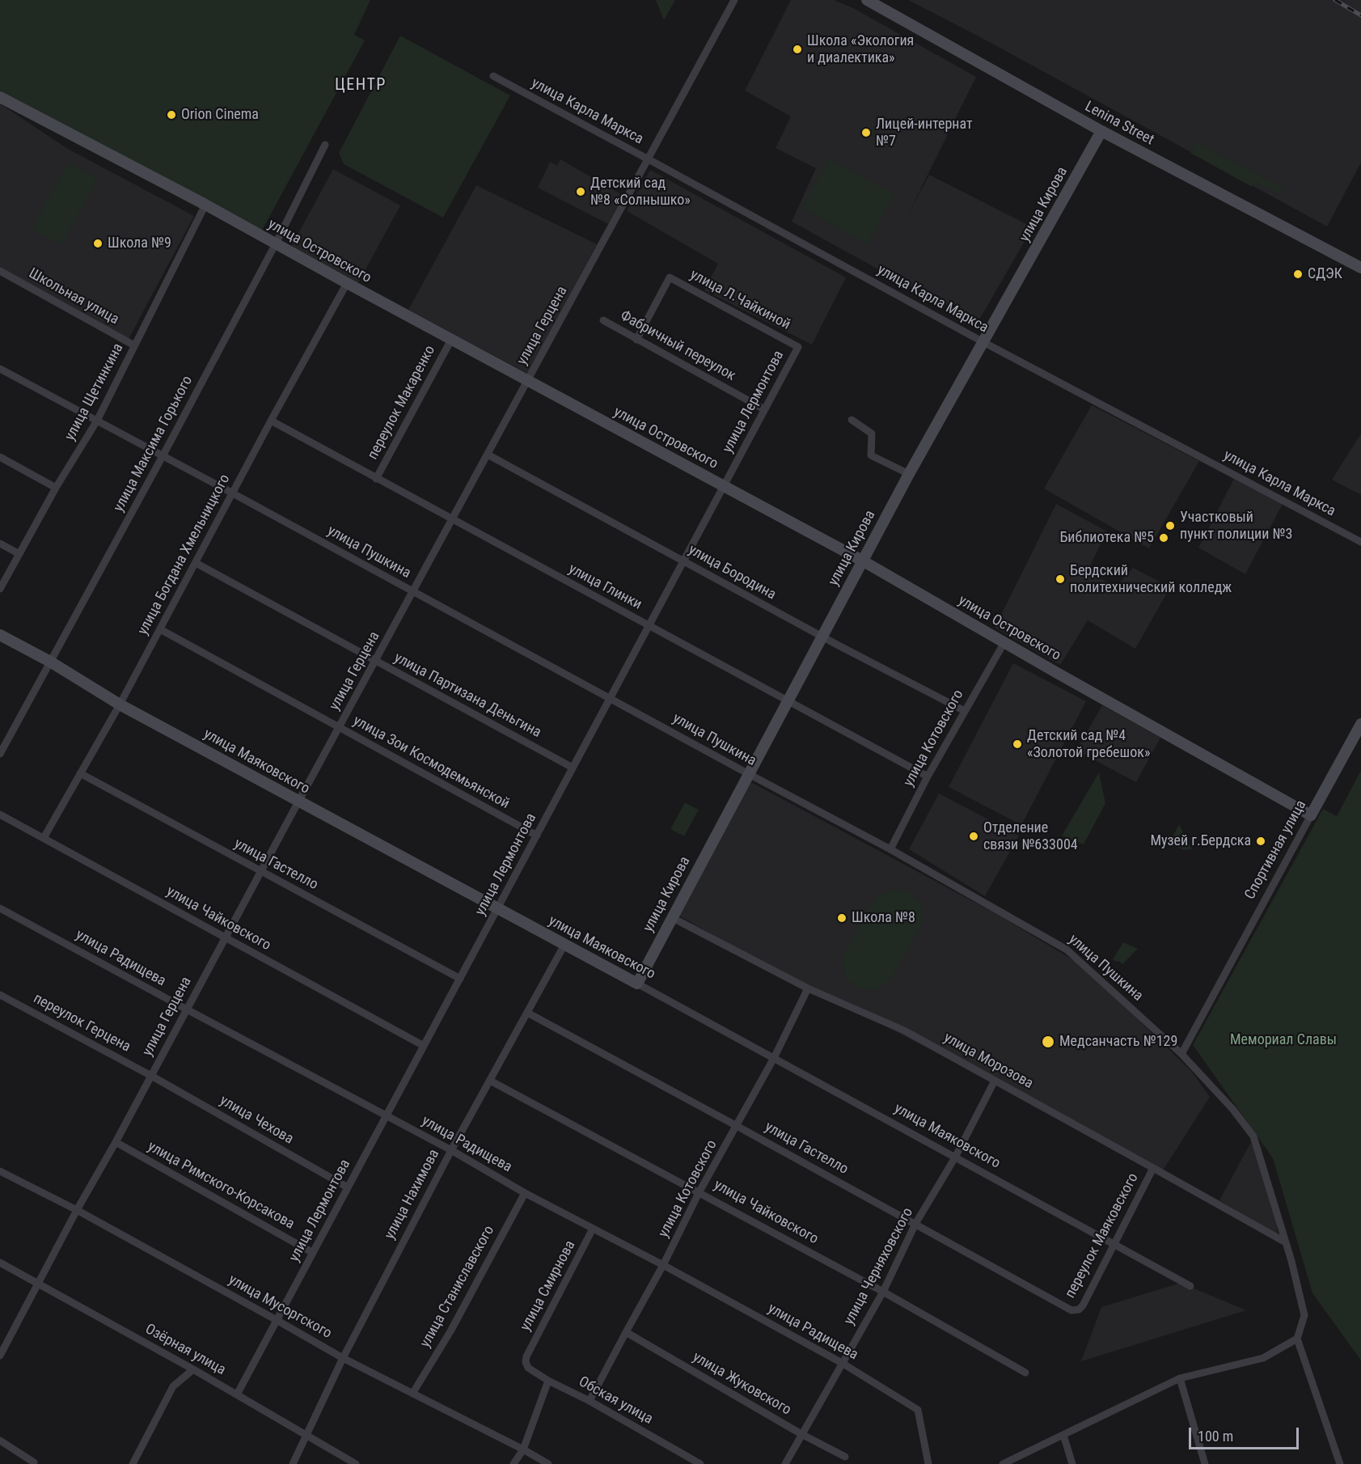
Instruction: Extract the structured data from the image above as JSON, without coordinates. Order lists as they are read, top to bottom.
{
  "streets": {
    "street": [
      "улица Карла Маркса",
      "Lenina Street",
      "улица Кирова",
      "улица Островского",
      "Школьная улица",
      "улица Л.Чайкиной",
      "улица Герцена",
      "Фабричный переулок",
      "улица Щетинкина",
      "улица Лермонтова",
      "переулок Макаренко",
      "улица Максима Горького",
      "улица Пушкина",
      "улица Богдана Хмельницкого",
      "улица Бородина",
      "улица Глинки",
      "улица Партизана Деньгина",
      "улица Котовского",
      "улица Маяковского",
      "улица Зои Космодемьянской",
      "Спортивная улица",
      "улица Гастелло",
      "улица Чайковского",
      "улица Радищева",
      "переулок Герцена",
      "улица Морозова",
      "улица Чехова",
      "улица Римского-Корсакова",
      "улица Нахимова",
      "переулок Маяковского",
      "улица Черняховского",
      "улица Смирнова",
      "улица Станиславского",
      "улица Мусоргского",
      "Озёрная улица",
      "улица Жуковского",
      "Обская улица"
    ]
  },
  "crossings": [
    ["улица Карла Маркса", "улица Кирова"],
    ["улица Карла Маркса", "улица Герцена"],
    ["Lenina Street", "улица Кирова"],
    ["улица Кирова", "улица Островского"],
    ["улица Кирова", "улица Пушкина"],
    ["улица Кирова", "улица Бородина"],
    ["улица Кирова", "улица Глинки"],
    ["улица Кирова", "улица Маяковского"],
    ["улица Кирова", "улица Морозова"],
    ["улица Островского", "улица Герцена"],
    ["улица Островского", "улица Щетинкина"],
    ["улица Островского", "улица Лермонтова"],
    ["улица Островского", "переулок Макаренко"],
    ["улица Островского", "улица Максима Горького"],
    ["улица Островского", "улица Богдана Хмельницкого"],
    ["улица Островского", "улица Котовского"],
    ["улица Островского", "Спортивная улица"],
    ["Школьная улица", "улица Щетинкина"],
    ["улица Л.Чайкиной", "Фабричный переулок"],
    ["улица Л.Чайкиной", "улица Лермонтова"],
    ["улица Герцена", "улица Пушкина"],
    ["улица Герцена", "улица Бородина"],
    ["улица Герцена", "улица Глинки"],
    ["улица Герцена", "улица Партизана Деньгина"],
    ["улица Герцена", "улица Маяковского"],
    ["улица Герцена", "улица Зои Космодемьянской"],
    ["улица Герцена", "улица Гастелло"],
    ["улица Герцена", "улица Чайковского"],
    ["улица Герцена", "улица Радищева"],
    ["улица Герцена", "переулок Герцена"],
    ["улица Герцена", "улица Чехова"],
    ["улица Герцена", "улица Римского-Корсакова"],
    ["улица Герцена", "улица Мусоргского"],
    ["улица Герцена", "Озёрная улица"],
    ["Фабричный переулок", "улица Лермонтова"],
    ["улица Щетинкина", "улица Пушкина"],
    ["улица Лермонтова", "улица Пушкина"],
    ["улица Лермонтова", "улица Бородина"],
    ["улица Лермонтова", "улица Глинки"],
    ["улица Лермонтова", "улица Партизана Деньгина"],
    ["улица Лермонтова", "улица Маяковского"],
    ["улица Лермонтова", "улица Зои Космодемьянской"],
    ["улица Лермонтова", "улица Гастелло"],
    ["улица Лермонтова", "улица Чайковского"],
    ["улица Лермонтова", "улица Радищева"],
    ["улица Лермонтова", "улица Чехова"],
    ["улица Лермонтова", "улица Римского-Корсакова"],
    ["улица Лермонтова", "улица Мусоргского"],
    ["улица Лермонтова", "Озёрная улица"],
    ["переулок Макаренко", "улица Глинки"],
    ["улица Максима Горького", "улица Пушкина"],
    ["улица Максима Горького", "улица Маяковского"],
    ["улица Пушкина", "улица Богдана Хмельницкого"],
    ["улица Пушкина", "улица Котовского"],
    ["улица Пушкина", "Спортивная улица"],
    ["улица Пушкина", "улица Морозова"],
    ["улица Богдана Хмельницкого", "улица Глинки"],
    ["улица Богдана Хмельницкого", "улица Партизана Деньгина"],
    ["улица Богдана Хмельницкого", "улица Маяковского"],
    ["улица Богдана Хмельницкого", "улица Зои Космодемьянской"],
    ["улица Богдана Хмельницкого", "улица Гастелло"],
    ["улица Богдана Хмельницкого", "улица Чайковского"],
    ["улица Бородина", "улица Котовского"],
    ["улица Глинки", "улица Котовского"],
    ["улица Котовского", "улица Маяковского"],
    ["улица Котовского", "улица Гастелло"],
    ["улица Котовского", "улица Чайковского"],
    ["улица Котовского", "улица Радищева"],
    ["улица Котовского", "улица Морозова"],
    ["улица Котовского", "улица Жуковского"],
    ["улица Котовского", "Обская улица"],
    ["улица Маяковского", "улица Нахимова"],
    ["улица Маяковского", "переулок Маяковского"],
    ["улица Маяковского", "улица Черняховского"],
    ["улица Гастелло", "улица Нахимова"],
    ["улица Гастелло", "переулок Маяковского"],
    ["улица Гастелло", "улица Черняховского"],
    ["улица Чайковского", "улица Нахимова"],
    ["улица Чайковского", "улица Черняховского"],
    ["улица Радищева", "улица Нахимова"],
    ["улица Радищева", "улица Черняховского"],
    ["улица Радищева", "улица Смирнова"],
    ["улица Радищева", "улица Станиславского"],
    ["переулок Герцена", "улица Чехова"],
    ["улица Морозова", "переулок Маяковского"],
    ["улица Морозова", "улица Черняховского"],
    ["улица Нахимова", "улица Мусоргского"],
    ["улица Нахимова", "Озёрная улица"],
    ["улица Черняховского", "улица Жуковского"],
    ["улица Смирнова", "Обская улица"],
    ["улица Станиславского", "улица Мусоргского"]
  ],
  "districts": ["ЦЕНТР"],
  "parks": ["Мемориал Славы"],
  "places": [
    "Школа «Экология и диалектика»",
    "Orion Cinema",
    "Лицей-интернат №7",
    "Детский сад №8 «Солнышко»",
    "Школа №9",
    "СДЭК",
    "Участковый пункт полиции №3",
    "Библиотека №5",
    "Бердский политехнический колледж",
    "Детский сад №4 «Золотой гребешок»",
    "Отделение связи №633004",
    "Музей г.Бердска",
    "Школа №8",
    "Медсанчасть №129"
  ],
  "scale_bar": "100 m"
}
